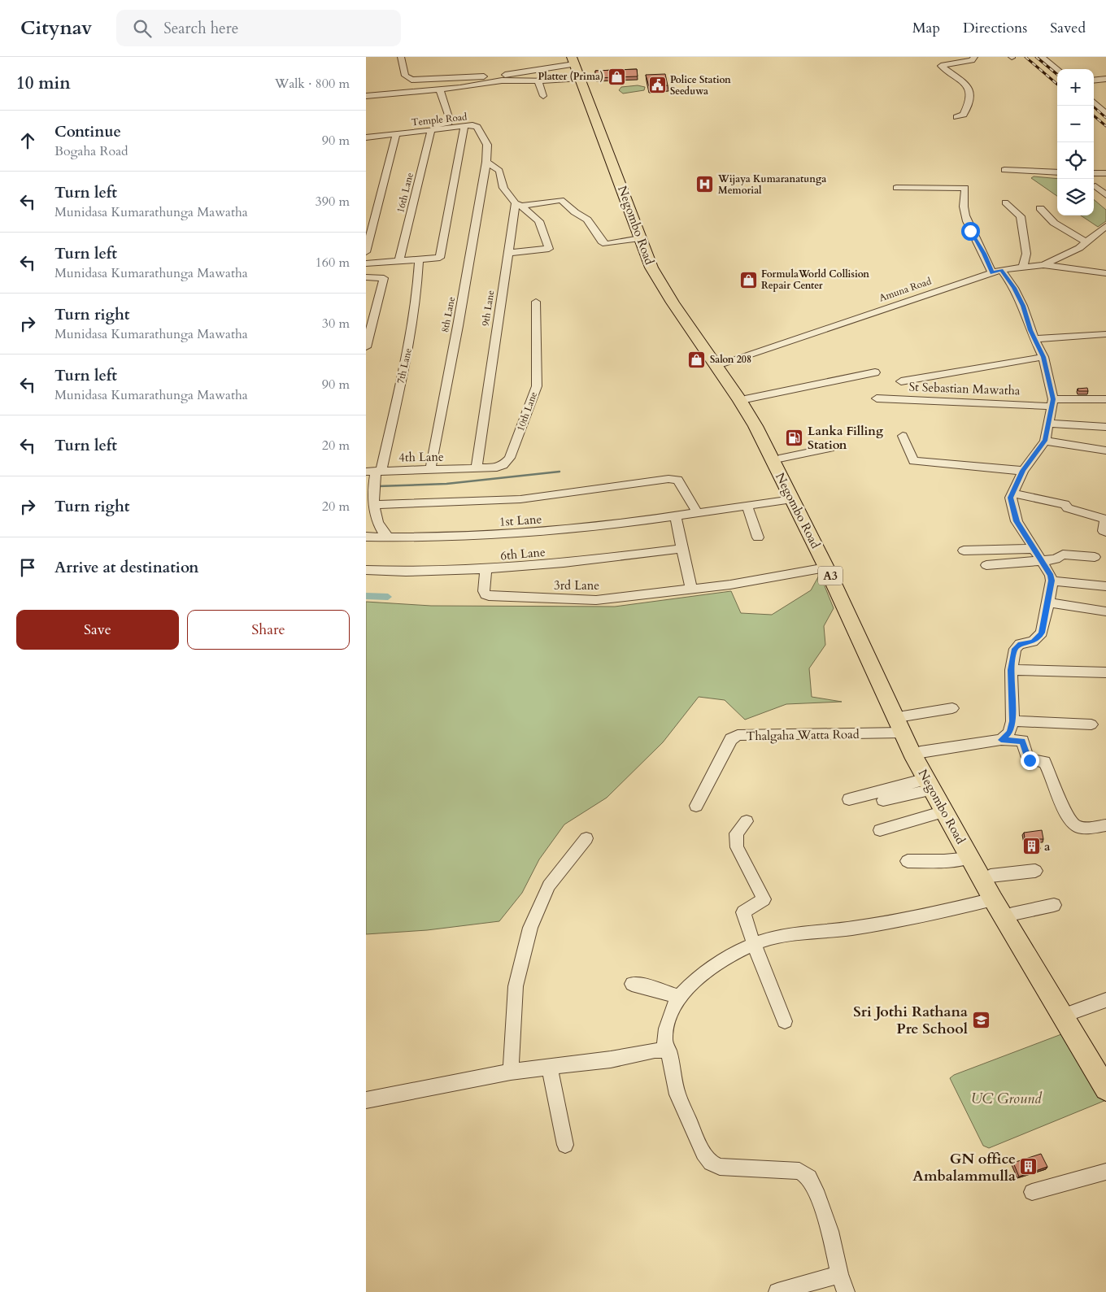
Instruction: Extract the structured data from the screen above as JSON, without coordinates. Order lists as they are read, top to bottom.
{
  "streets": {
    "highway": ["Negombo Road", "A3"],
    "street": [
      "Temple Road",
      "16th Lane",
      "Amuna Road",
      "9th Lane",
      "8th Lane",
      "7th Lane",
      "St Sebastian Mawatha",
      "10th Lane",
      "4th Lane",
      "1st Lane",
      "6th Lane",
      "3rd Lane",
      "Thalgaha Watta Road"
    ]
  },
  "crossings": [
    ["Temple Road", "16th Lane"],
    ["Temple Road", "8th Lane"],
    ["Negombo Road", "Amuna Road"],
    ["Negombo Road", "1st Lane"],
    ["Negombo Road", "3rd Lane"],
    ["Negombo Road", "Thalgaha Watta Road"],
    ["9th Lane", "10th Lane"],
    ["9th Lane", "4th Lane"],
    ["8th Lane", "4th Lane"],
    ["7th Lane", "4th Lane"],
    ["7th Lane", "1st Lane"],
    ["10th Lane", "4th Lane"],
    ["6th Lane", "3rd Lane"]
  ],
  "parks": ["UC Ground"],
  "places": {
    "shop": ["Platter (Prima)", "FormulaWorld Collision Repair Center", "Salon 208"],
    "public building": ["Police Station Seeduwa"],
    "hospital": ["Wijaya Kumaranatunga Memorial"],
    "fuel station": ["Lanka Filling Station"],
    "building": ["a", "GN office Ambalammulla"],
    "school or university": ["Sri Jothi Rathana Pre School"]
  },
  "page": {
    "header": "Citynav",
    "search": "Search here",
    "nav": ["Map", "Directions", "Saved"],
    "heading": ["10 min", "Walk · 800 m"],
    "map_buttons": ["+", "−"],
    "list": [
      ["Continue", "Bogaha Road", "90 m"],
      ["Turn left", "Munidasa Kumarathunga Mawatha", "390 m"],
      ["Turn left", "Munidasa Kumarathunga Mawatha", "160 m"],
      ["Turn right", "Munidasa Kumarathunga Mawatha", "30 m"],
      ["Turn left", "Munidasa Kumarathunga Mawatha", "90 m"],
      ["Turn left", "20 m"],
      ["Turn right", "20 m"],
      "Arrive at destination"
    ],
    "buttons": ["Save", "Share"]
  }
}
